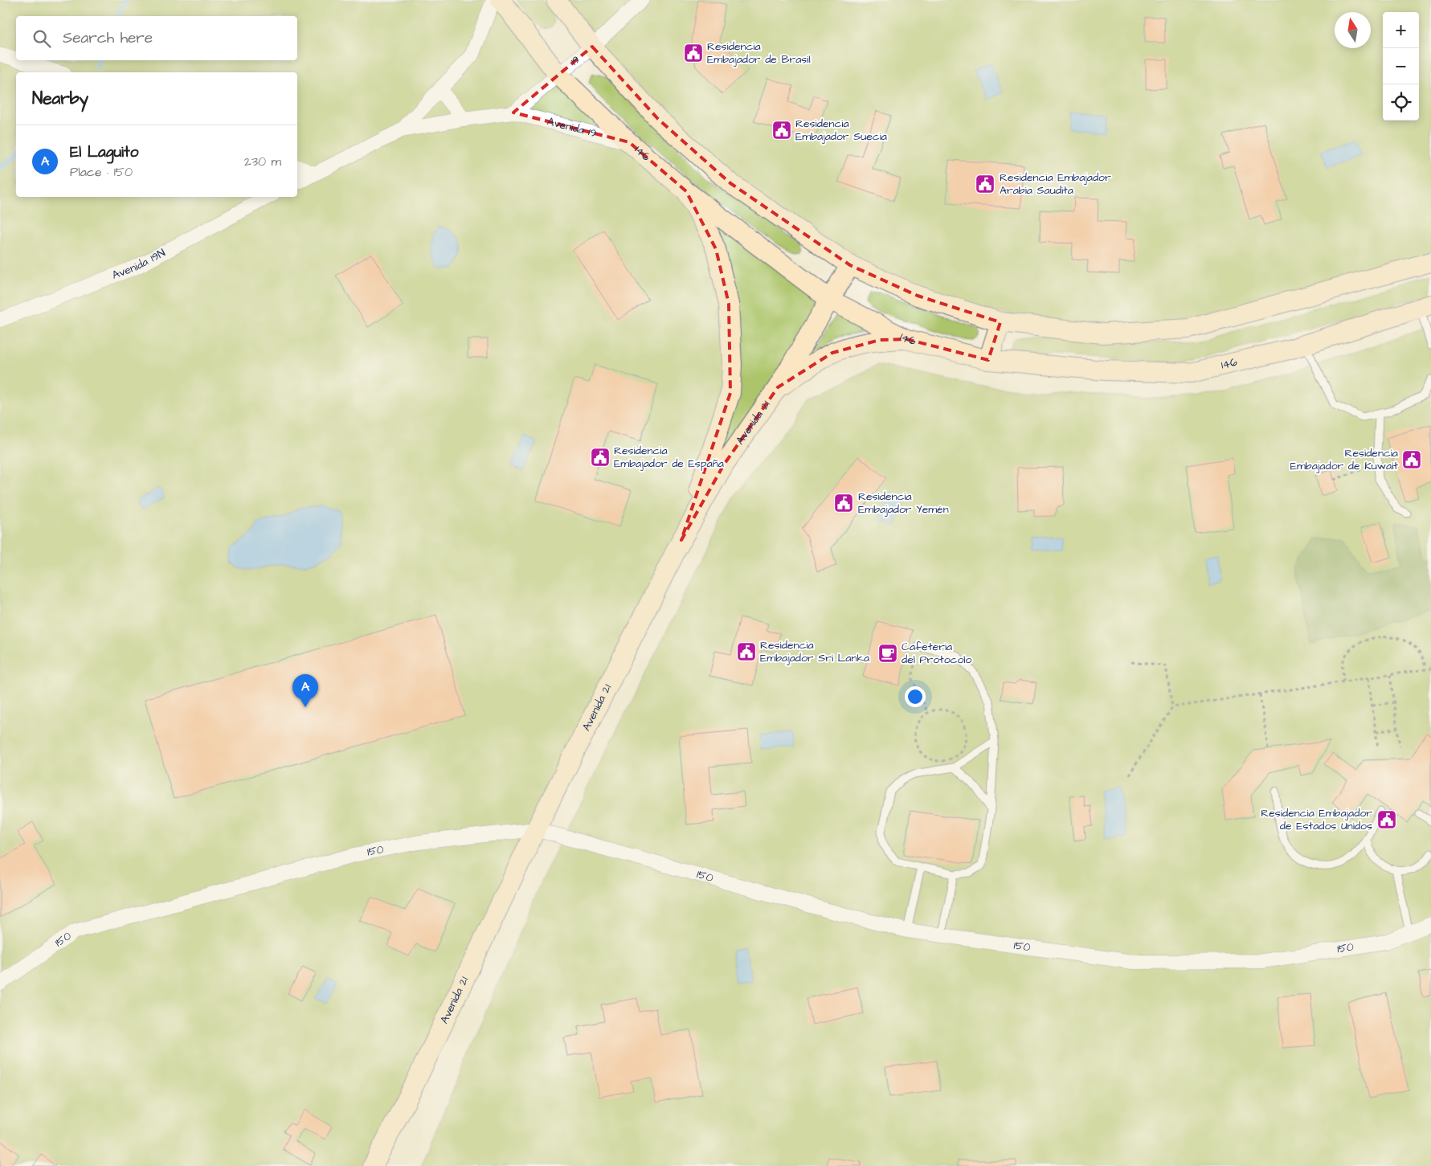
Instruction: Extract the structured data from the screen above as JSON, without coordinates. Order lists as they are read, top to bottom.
{
  "streets": {
    "main road": ["146", "Avenida 21"],
    "street": [
      "19",
      "Avenida 19",
      "Avenida 19N",
      "150"
    ]
  },
  "crossings": [
    ["19", "146"],
    ["Avenida 19", "146"],
    ["146", "Avenida 21"],
    ["Avenida 21", "150"]
  ],
  "places": {
    "public building": [
      "Residencia Embajador de Brasil",
      "Residencia Embajador Suecia",
      "Residencia Embajador Arabia Saudita",
      "Residencia Embajador de España",
      "Residencia Embajador de Kuwait",
      "Residencia Embajador Yemén",
      "Residencia Embajador Sri Lanka",
      "Residencia Embajador de Estados Unidos"
    ],
    "cafe": ["Cafeteria del Protocolo"]
  },
  "north": "top",
  "page": {
    "map_buttons": ["+", "−"],
    "search": "Search here",
    "heading": "Nearby",
    "list": [
      {
        "mark": "A",
        "name": "El Laguito",
        "note": "Place · 150",
        "value": "230 m"
      }
    ],
    "pins": "A"
  }
}
